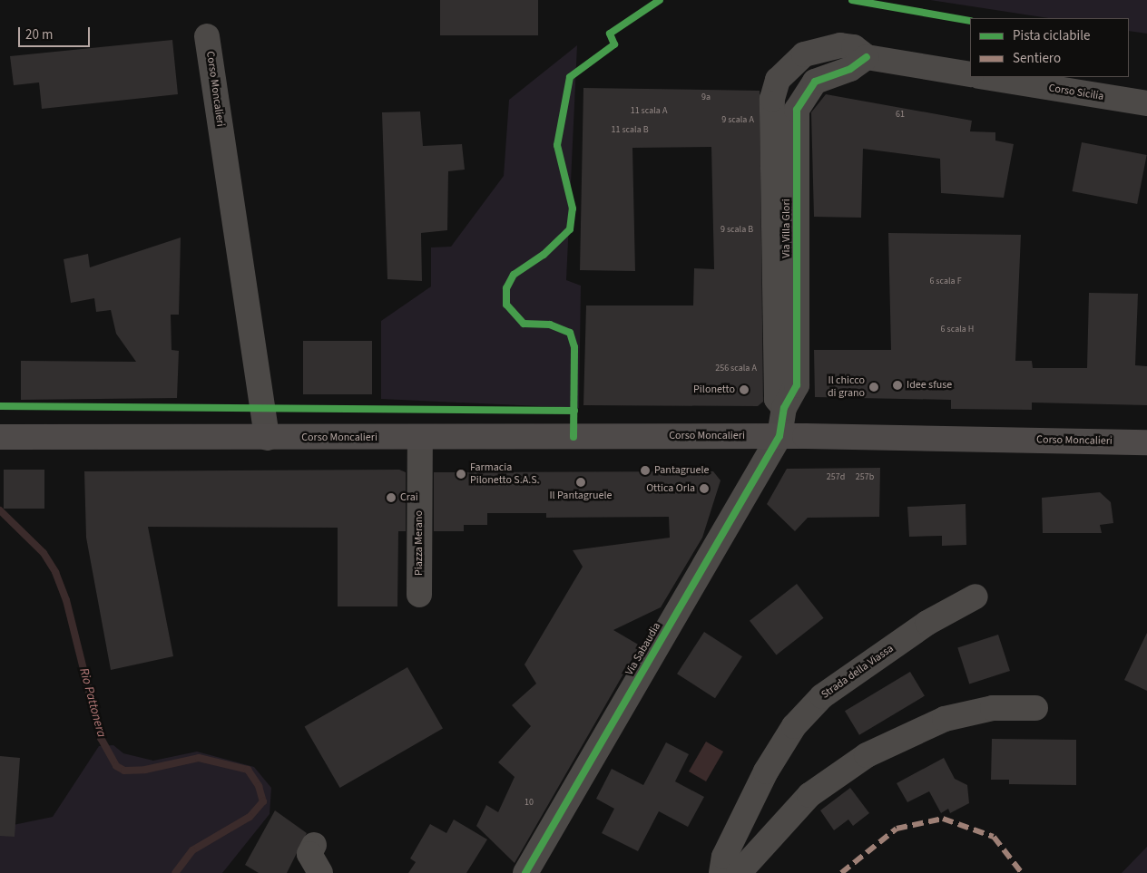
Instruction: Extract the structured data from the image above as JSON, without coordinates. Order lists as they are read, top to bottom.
{
  "streets": {
    "main road": ["Corso Moncalieri"],
    "street": [
      "Corso Sicilia",
      "Via Villa Glori",
      "Piazza Merano",
      "Via Sabaudia",
      "Strada della Viassa"
    ]
  },
  "crossings": [
    ["Corso Moncalieri", "Via Villa Glori"],
    ["Corso Moncalieri", "Piazza Merano"],
    ["Corso Moncalieri", "Via Sabaudia"],
    ["Via Villa Glori", "Via Sabaudia"]
  ],
  "water": ["Rio Pattonera"],
  "places": [
    "Idee sfuse",
    "Il chicco di grano",
    "Pilonetto",
    "Pantagruele",
    "Farmacia Pilonetto S.A.S.",
    "Il Pantagruele",
    "Ottica Orla",
    "Crai"
  ],
  "house_numbers": [
    "9a",
    "11 scala A",
    "61",
    "9 scala A",
    "11 scala B",
    "9 scala B",
    "6 scala F",
    "6 scala H",
    "256 scala A",
    "257d",
    "257b",
    "10"
  ],
  "legend": ["Pista ciclabile", "Sentiero"],
  "scale_bar": "20 m"
}
